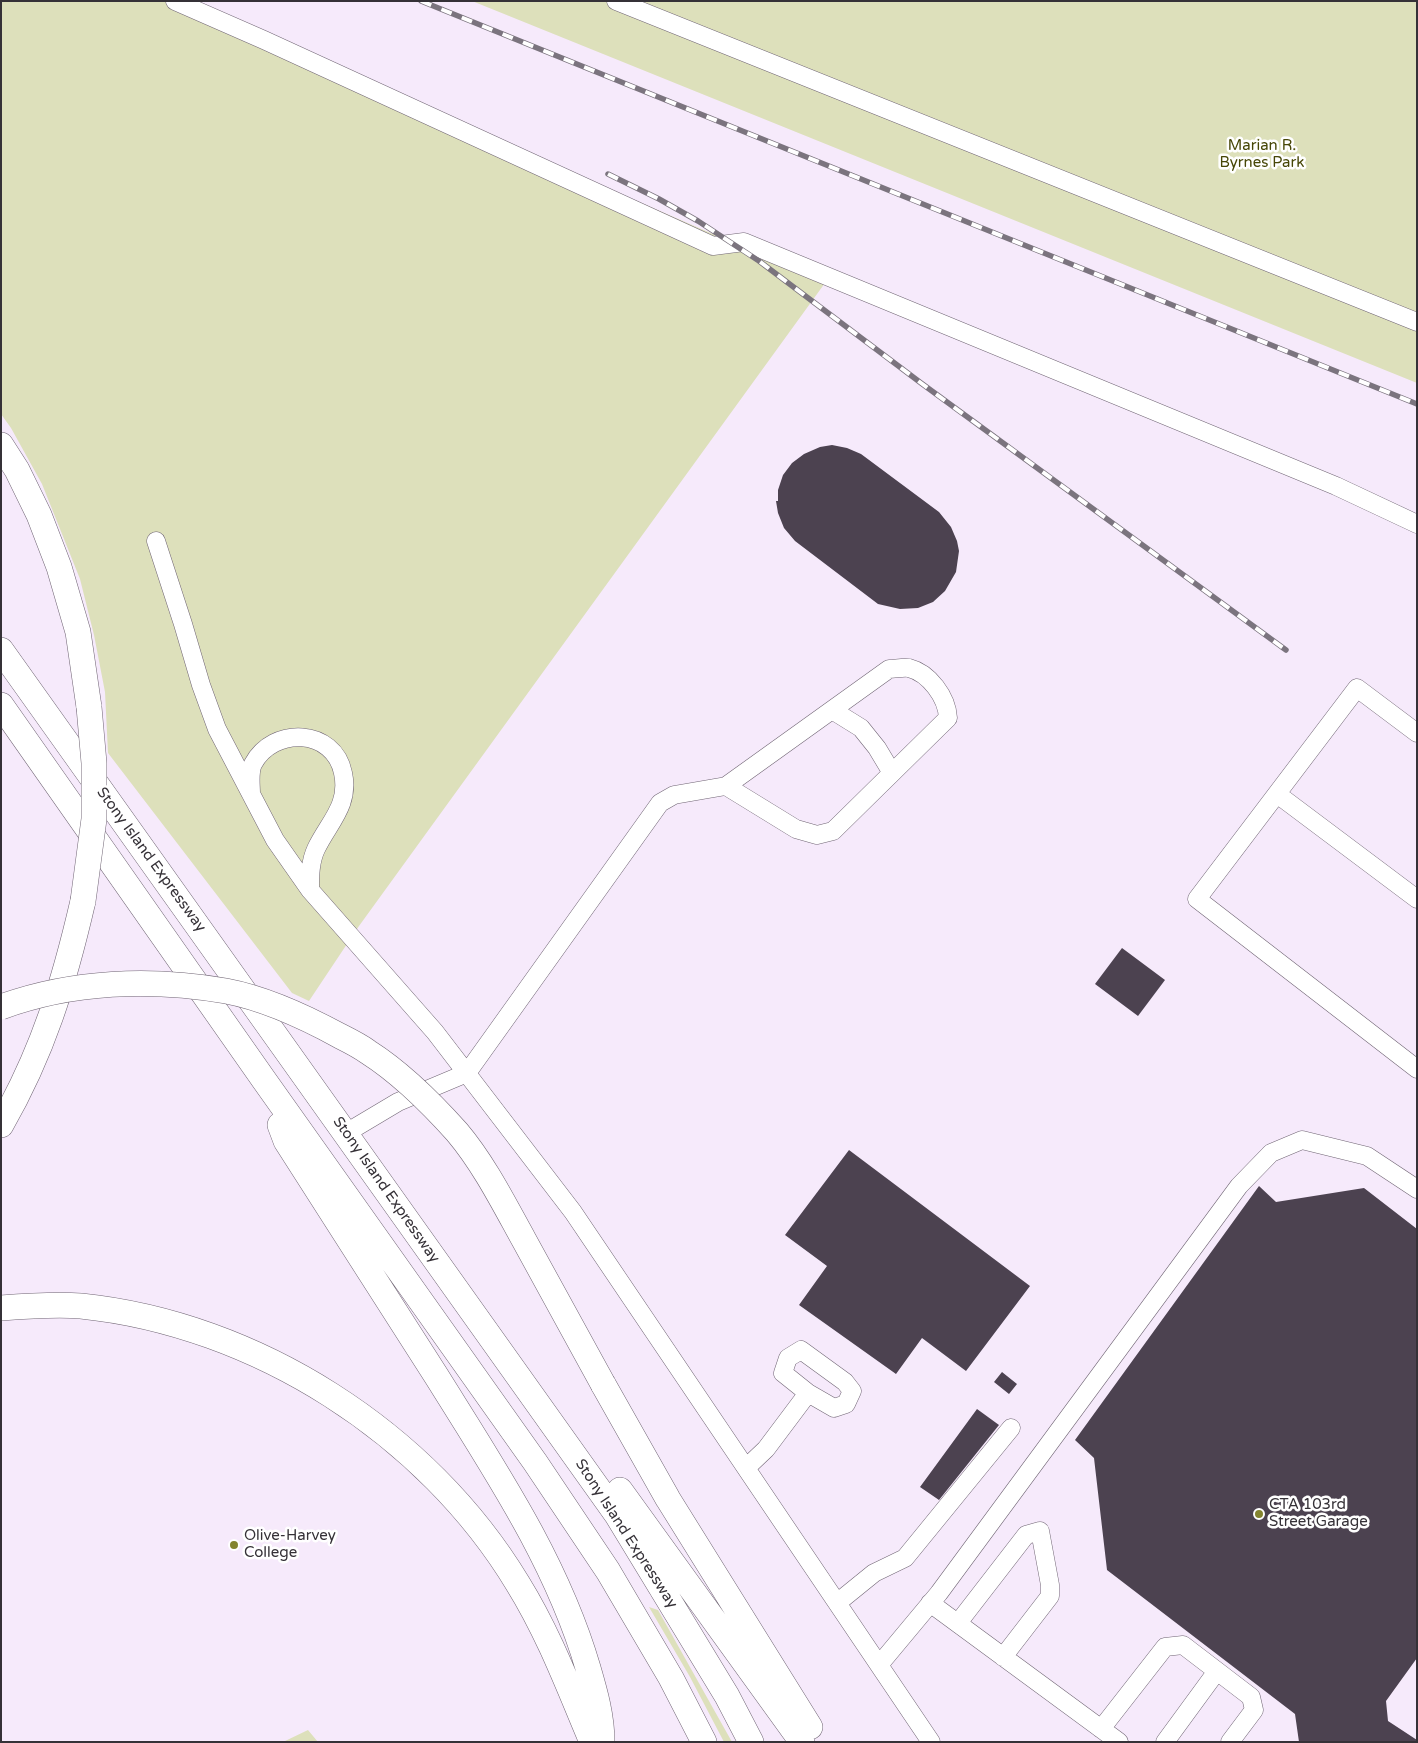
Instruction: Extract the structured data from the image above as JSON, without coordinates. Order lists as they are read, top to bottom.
{
  "streets": {
    "highway": ["Stony Island Expressway"]
  },
  "parks": ["Marian R. Byrnes Park"],
  "places": ["CTA 103rd Street Garage", "Olive-Harvey College"]
}
